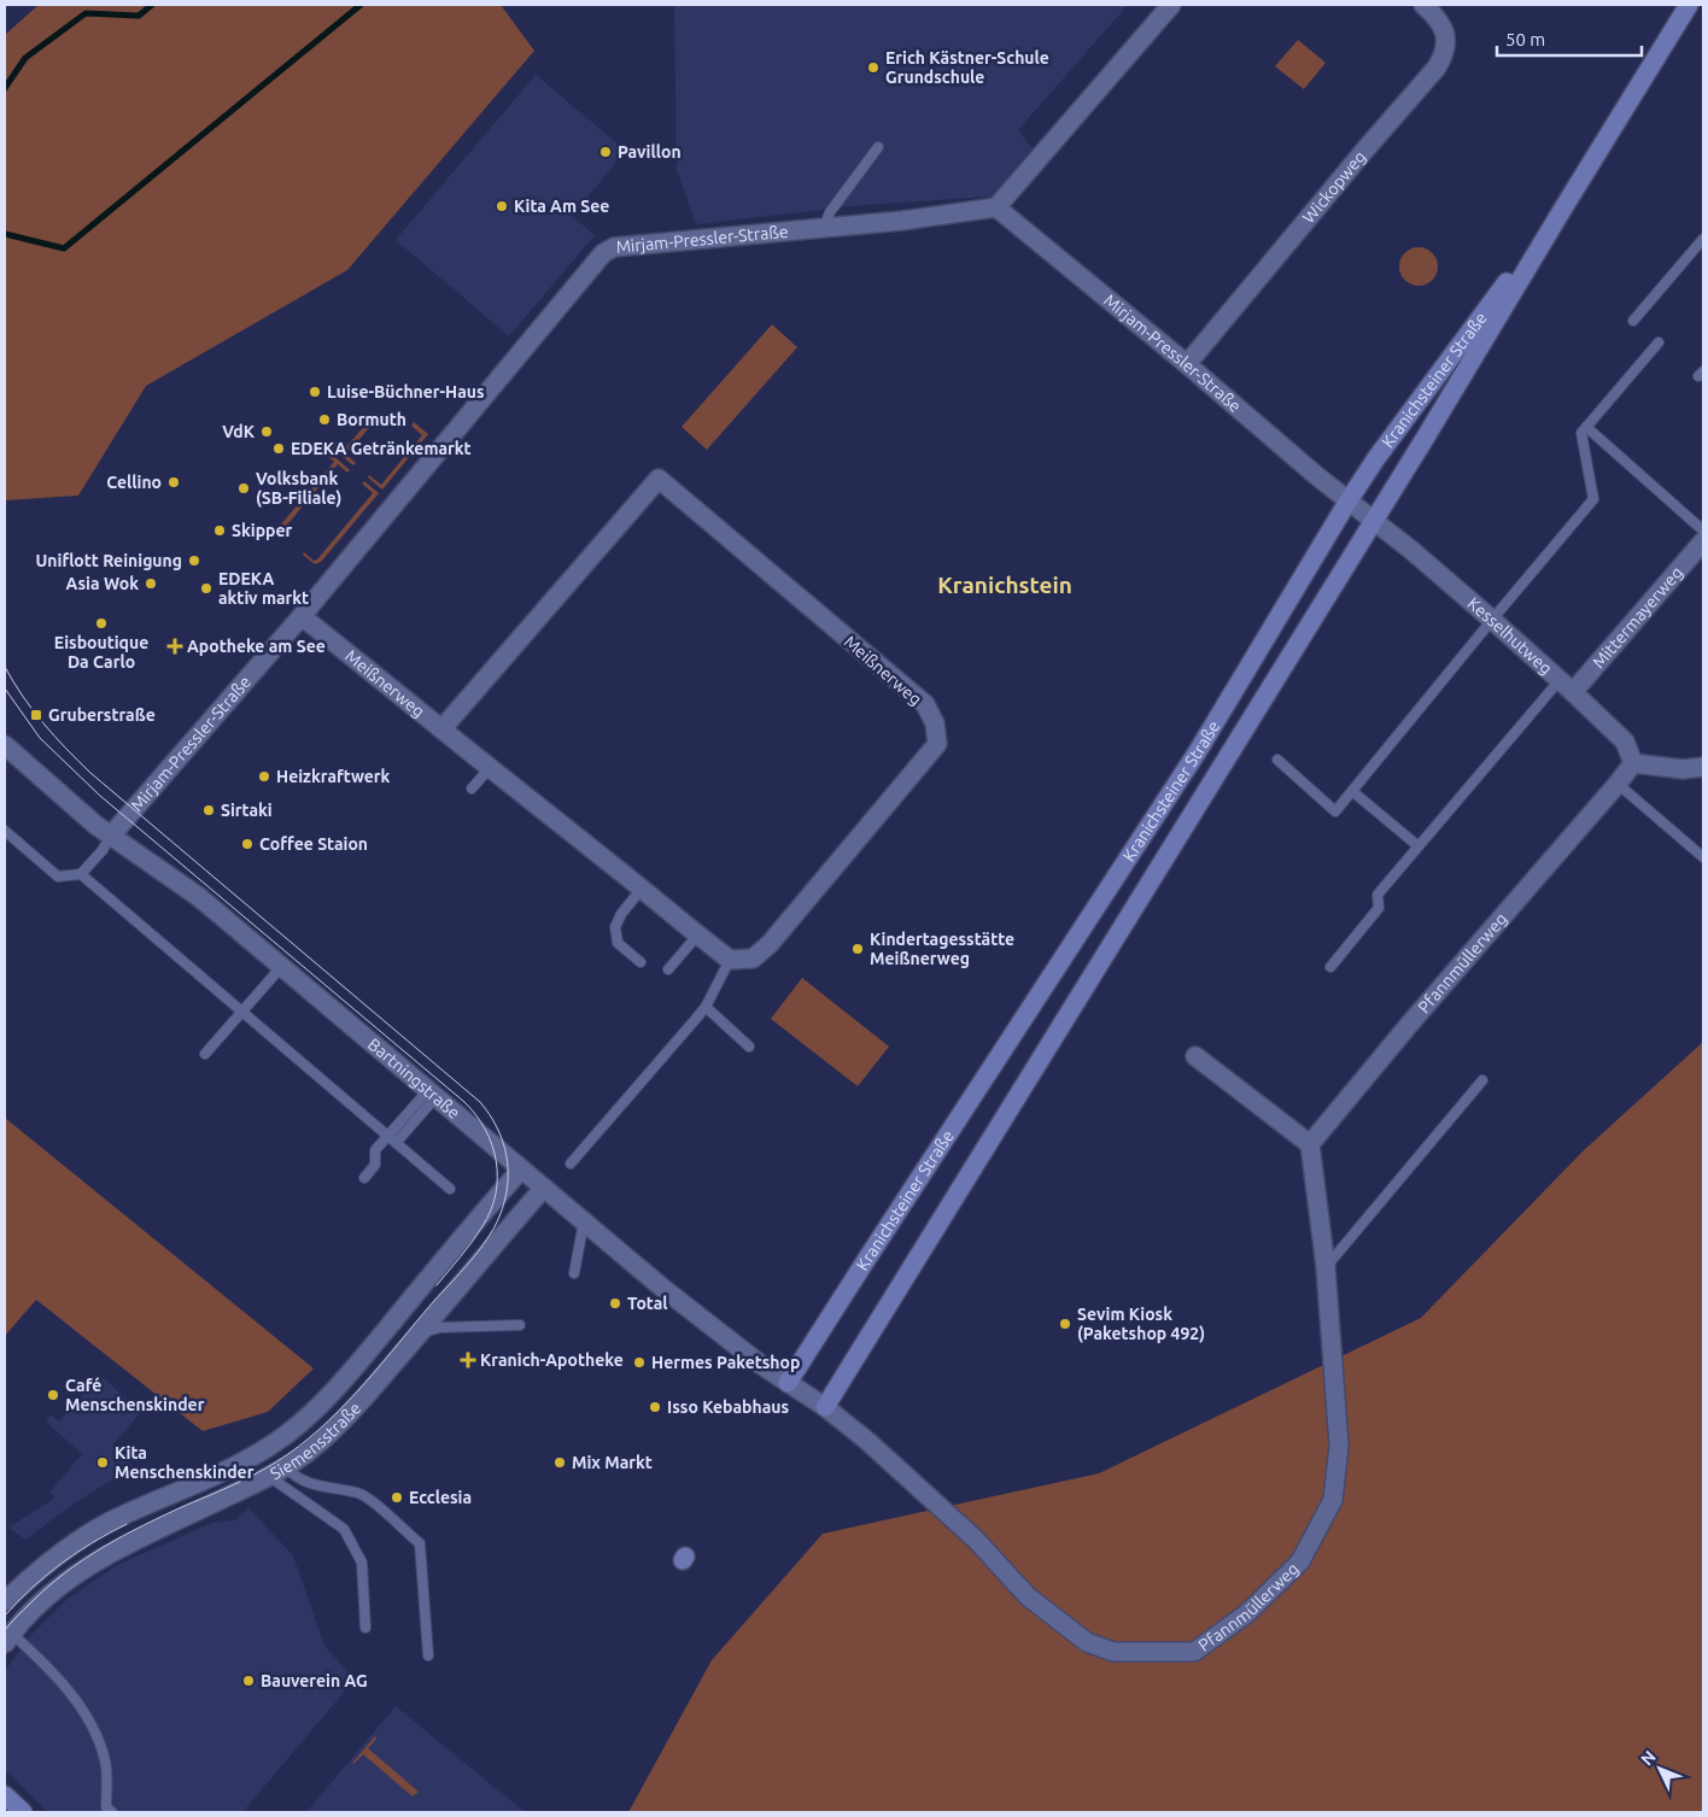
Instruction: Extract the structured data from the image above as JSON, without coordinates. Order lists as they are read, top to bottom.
{
  "streets": {
    "main road": ["Kranichsteiner Straße"],
    "street": [
      "Wickopweg",
      "Mirjam-Pressler-Straße",
      "Mittermayerweg",
      "Kesselhutweg",
      "Meißnerweg",
      "Pfannmüllerweg",
      "Bartningstraße",
      "Siemensstraße"
    ]
  },
  "crossings": [
    ["Wickopweg", "Mirjam-Pressler-Straße"],
    ["Mirjam-Pressler-Straße", "Kranichsteiner Straße"],
    ["Mirjam-Pressler-Straße", "Kesselhutweg"],
    ["Mirjam-Pressler-Straße", "Meißnerweg"],
    ["Mirjam-Pressler-Straße", "Bartningstraße"],
    ["Kranichsteiner Straße", "Kesselhutweg"],
    ["Kranichsteiner Straße", "Pfannmüllerweg"],
    ["Kranichsteiner Straße", "Bartningstraße"],
    ["Mittermayerweg", "Kesselhutweg"],
    ["Kesselhutweg", "Pfannmüllerweg"],
    ["Pfannmüllerweg", "Bartningstraße"],
    ["Bartningstraße", "Siemensstraße"]
  ],
  "districts": ["Kranichstein"],
  "places": {
    "other": [
      "Erich Kästner-Schule Grundschule",
      "Pavillon",
      "Kita Am See",
      "Luise-Büchner-Haus",
      "Bormuth",
      "VdK",
      "EDEKA Getränkemarkt",
      "Cellino",
      "Volksbank (SB-Filiale)",
      "Skipper",
      "Uniflott Reinigung",
      "Asia Wok",
      "EDEKA aktiv markt",
      "Eisboutique Da Carlo",
      "Heizkraftwerk",
      "Sirtaki",
      "Coffee Staion",
      "Kindertagesstätte Meißnerweg",
      "Total",
      "Sevim Kiosk (Paketshop 492)",
      "Hermes Paketshop",
      "Café Menschenskinder",
      "Isso Kebabhaus",
      "Kita Menschenskinder",
      "Mix Markt",
      "Ecclesia",
      "Bauverein AG"
    ],
    "health": ["Apotheke am See", "Kranich-Apotheke"],
    "transit": ["Gruberstraße"]
  },
  "scale_bar": "50 m",
  "north": "top left"
}
